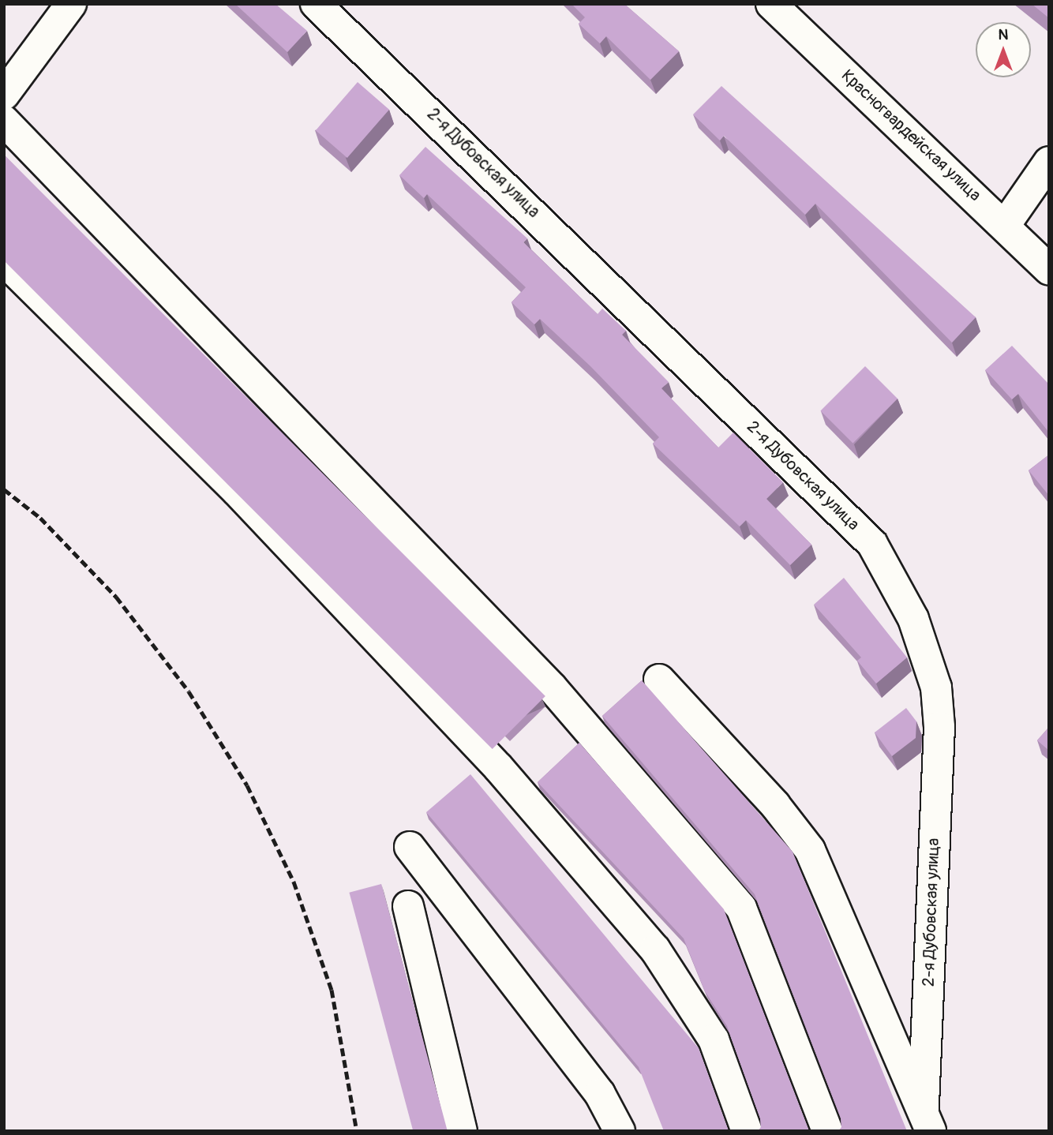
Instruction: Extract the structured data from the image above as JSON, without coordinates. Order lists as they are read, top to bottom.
{
  "streets": {
    "street": ["Красногвардейская улица", "2-я Дубовская улица"]
  },
  "north": "top"
}
